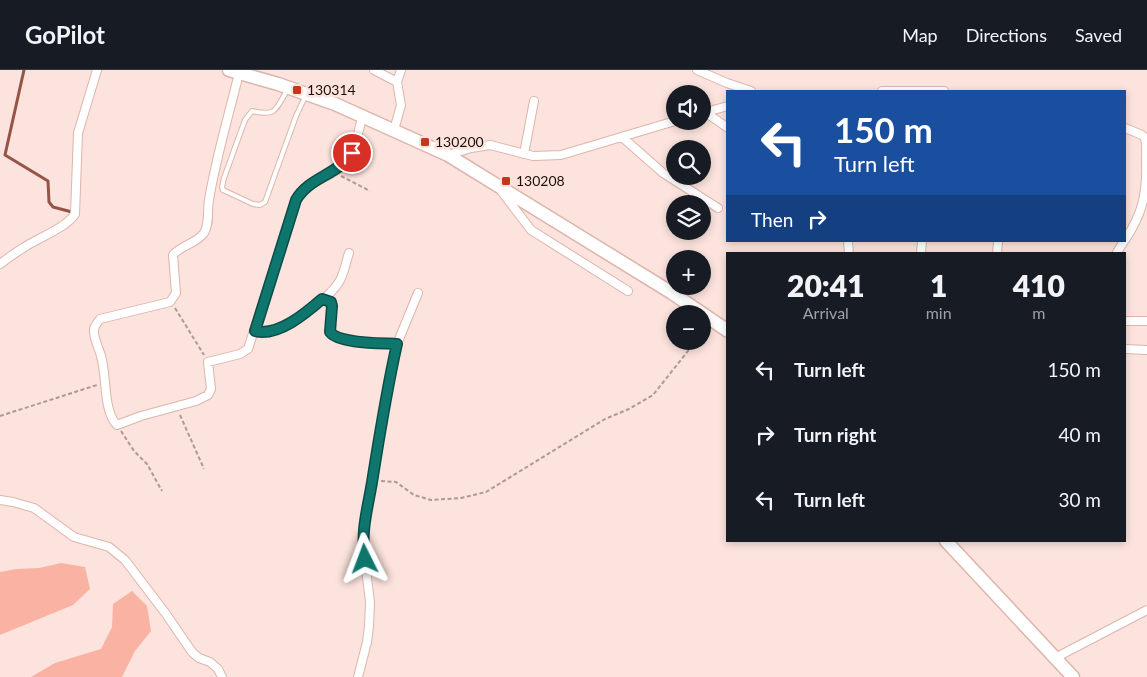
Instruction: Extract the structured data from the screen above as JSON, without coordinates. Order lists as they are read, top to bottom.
{
  "places": {
    "transit": ["130314", "130200", "130208"]
  },
  "page": {
    "header": "GoPilot",
    "nav": ["Map", "Directions", "Saved"],
    "map_buttons": ["+", "−"],
    "turn": ["150 m", "Turn left"],
    "then": "Then",
    "eta": [
      "20:41",
      "Arrival",
      "1",
      "min",
      "410",
      "m"
    ],
    "list": [
      {
        "name": "Turn left",
        "value": "150 m"
      },
      {
        "name": "Turn right",
        "value": "40 m"
      },
      {
        "name": "Turn left",
        "value": "30 m"
      }
    ]
  }
}
